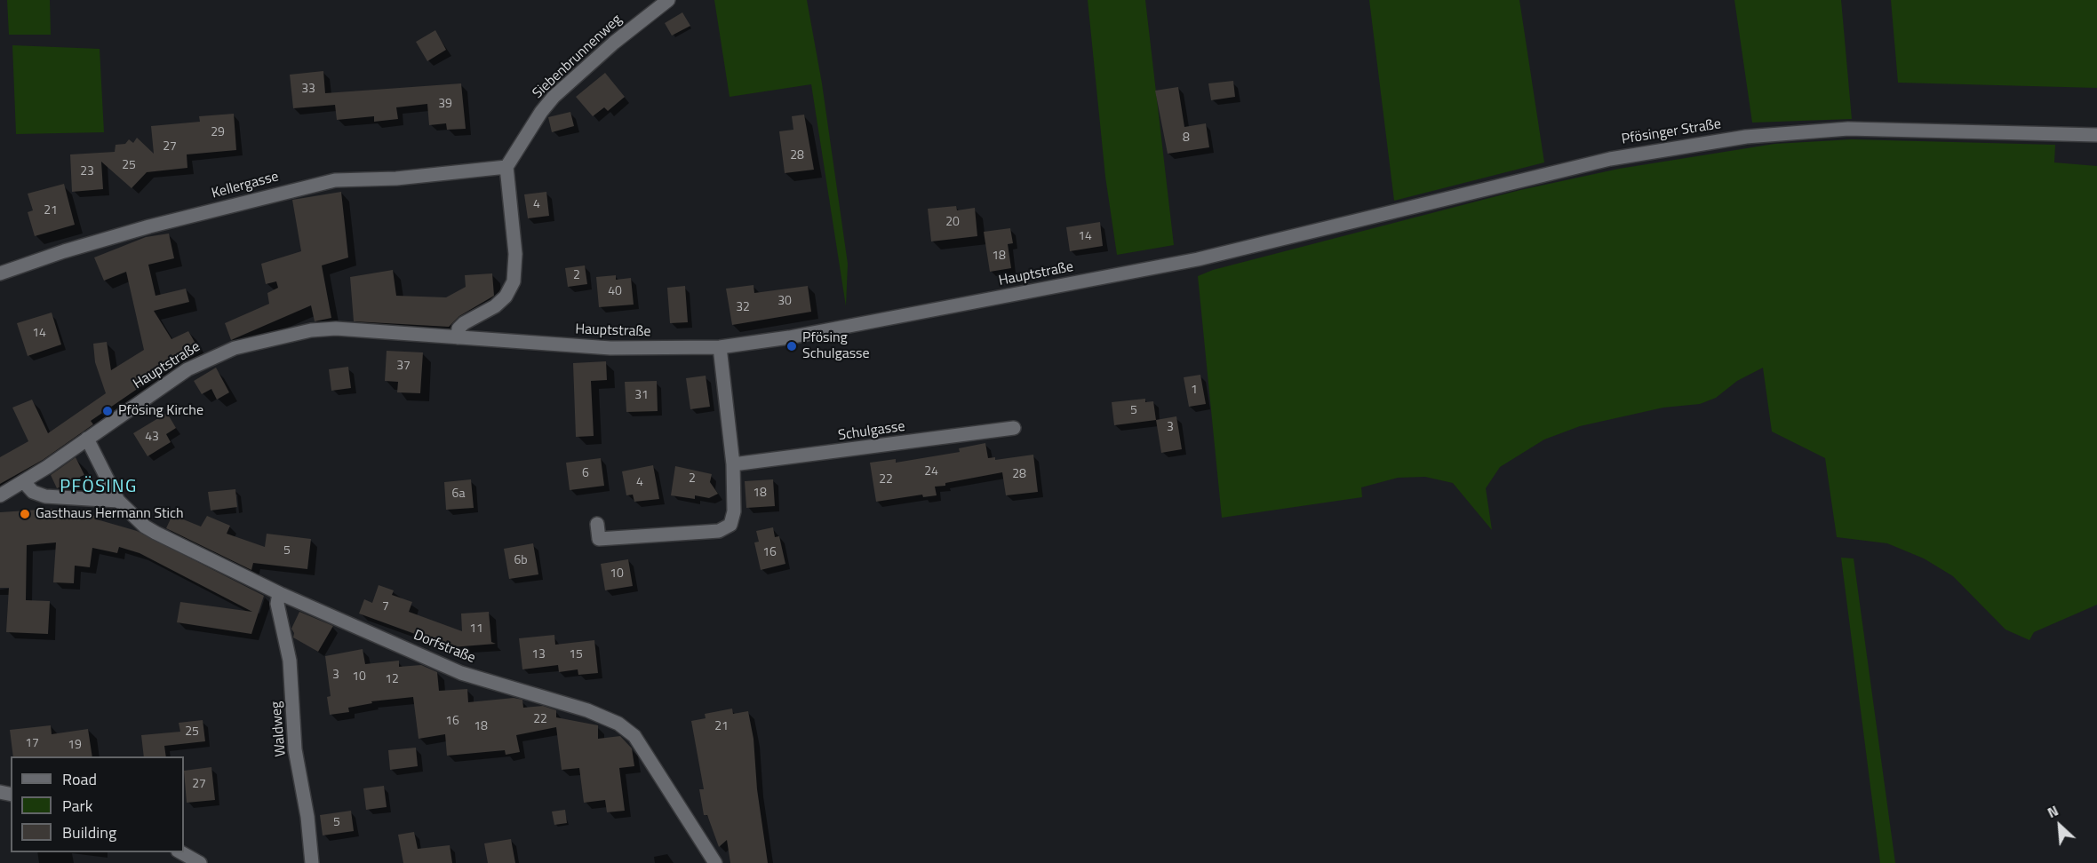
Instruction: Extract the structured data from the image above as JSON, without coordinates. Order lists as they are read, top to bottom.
{
  "streets": {
    "street": [
      "Siebenbrunnenweg",
      "Pfösinger Straße",
      "Kellergasse",
      "Hauptstraße",
      "Schulgasse",
      "Dorfstraße",
      "Waldweg"
    ]
  },
  "crossings": [
    ["Siebenbrunnenweg", "Kellergasse"],
    ["Pfösinger Straße", "Hauptstraße"],
    ["Hauptstraße", "Dorfstraße"],
    ["Dorfstraße", "Waldweg"]
  ],
  "districts": ["PFÖSING"],
  "places": ["Pfösing Schulgasse", "Pfösing Kirche", "Gasthaus Hermann Stich"],
  "house_numbers": [
    "33",
    "39",
    "29",
    "8",
    "27",
    "28",
    "25",
    "23",
    "4",
    "21",
    "20",
    "14",
    "18",
    "2",
    "40",
    "30",
    "32",
    "14",
    "37",
    "1",
    "31",
    "5",
    "3",
    "43",
    "24",
    "6",
    "28",
    "2",
    "22",
    "4",
    "18",
    "6a",
    "5",
    "16",
    "6b",
    "10",
    "7",
    "11",
    "13",
    "15",
    "3",
    "10",
    "12",
    "22",
    "16",
    "18",
    "21",
    "25",
    "17",
    "19",
    "27",
    "5"
  ],
  "legend": ["Road", "Park", "Building"],
  "north": "top left"
}
